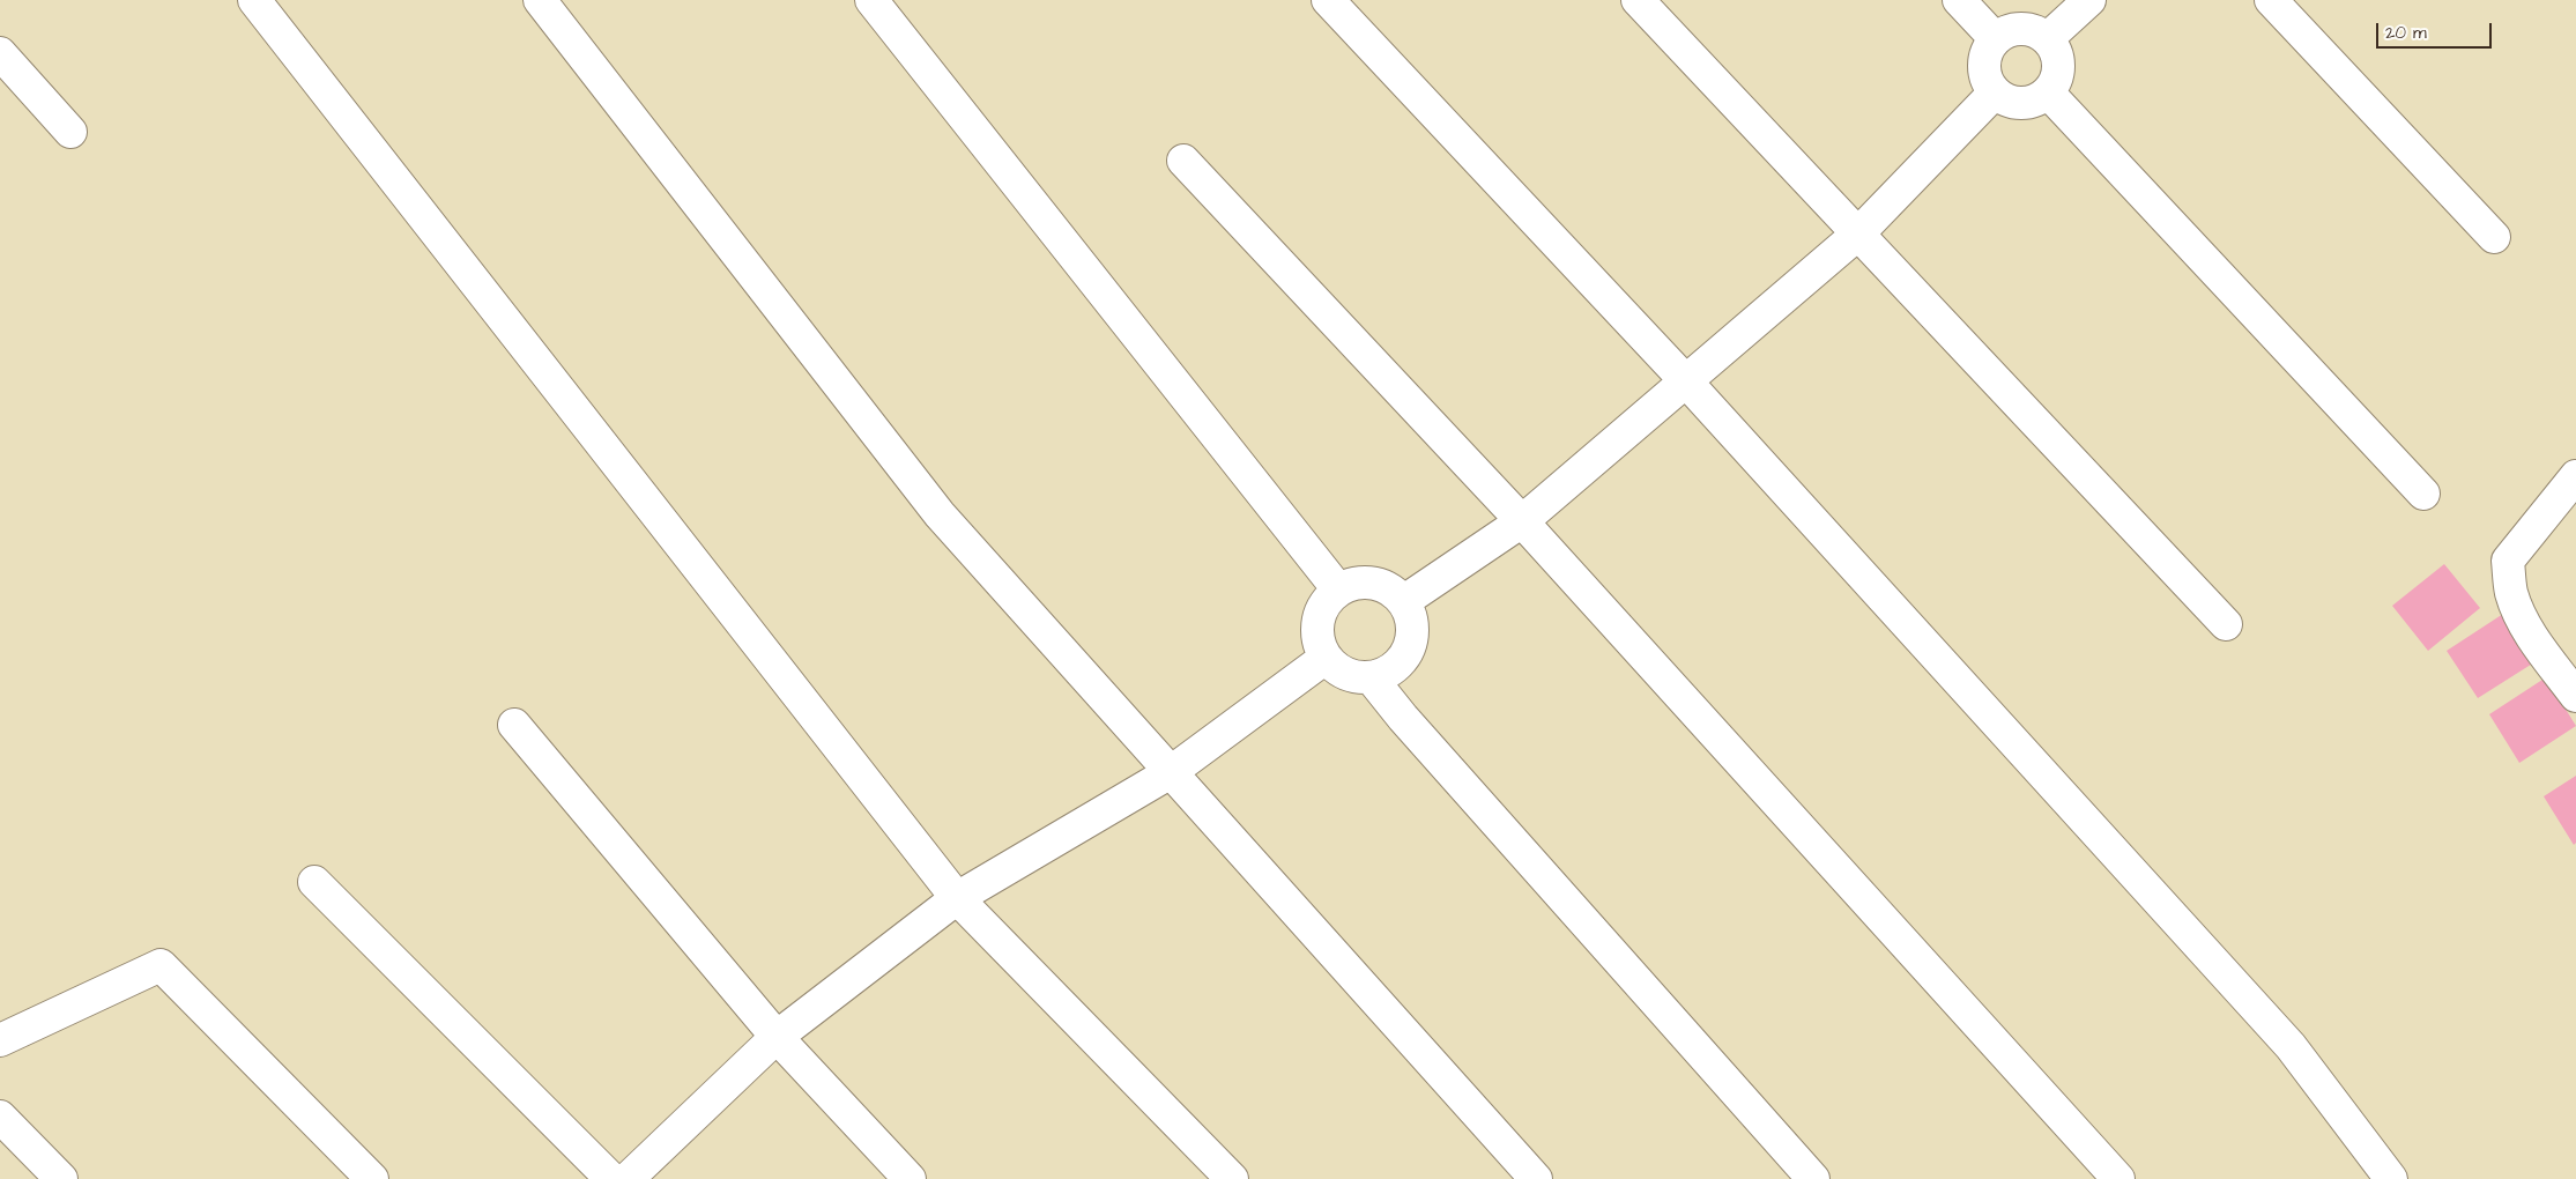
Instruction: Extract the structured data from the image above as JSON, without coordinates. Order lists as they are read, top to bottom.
{
  "scale_bar": "20 m"
}
